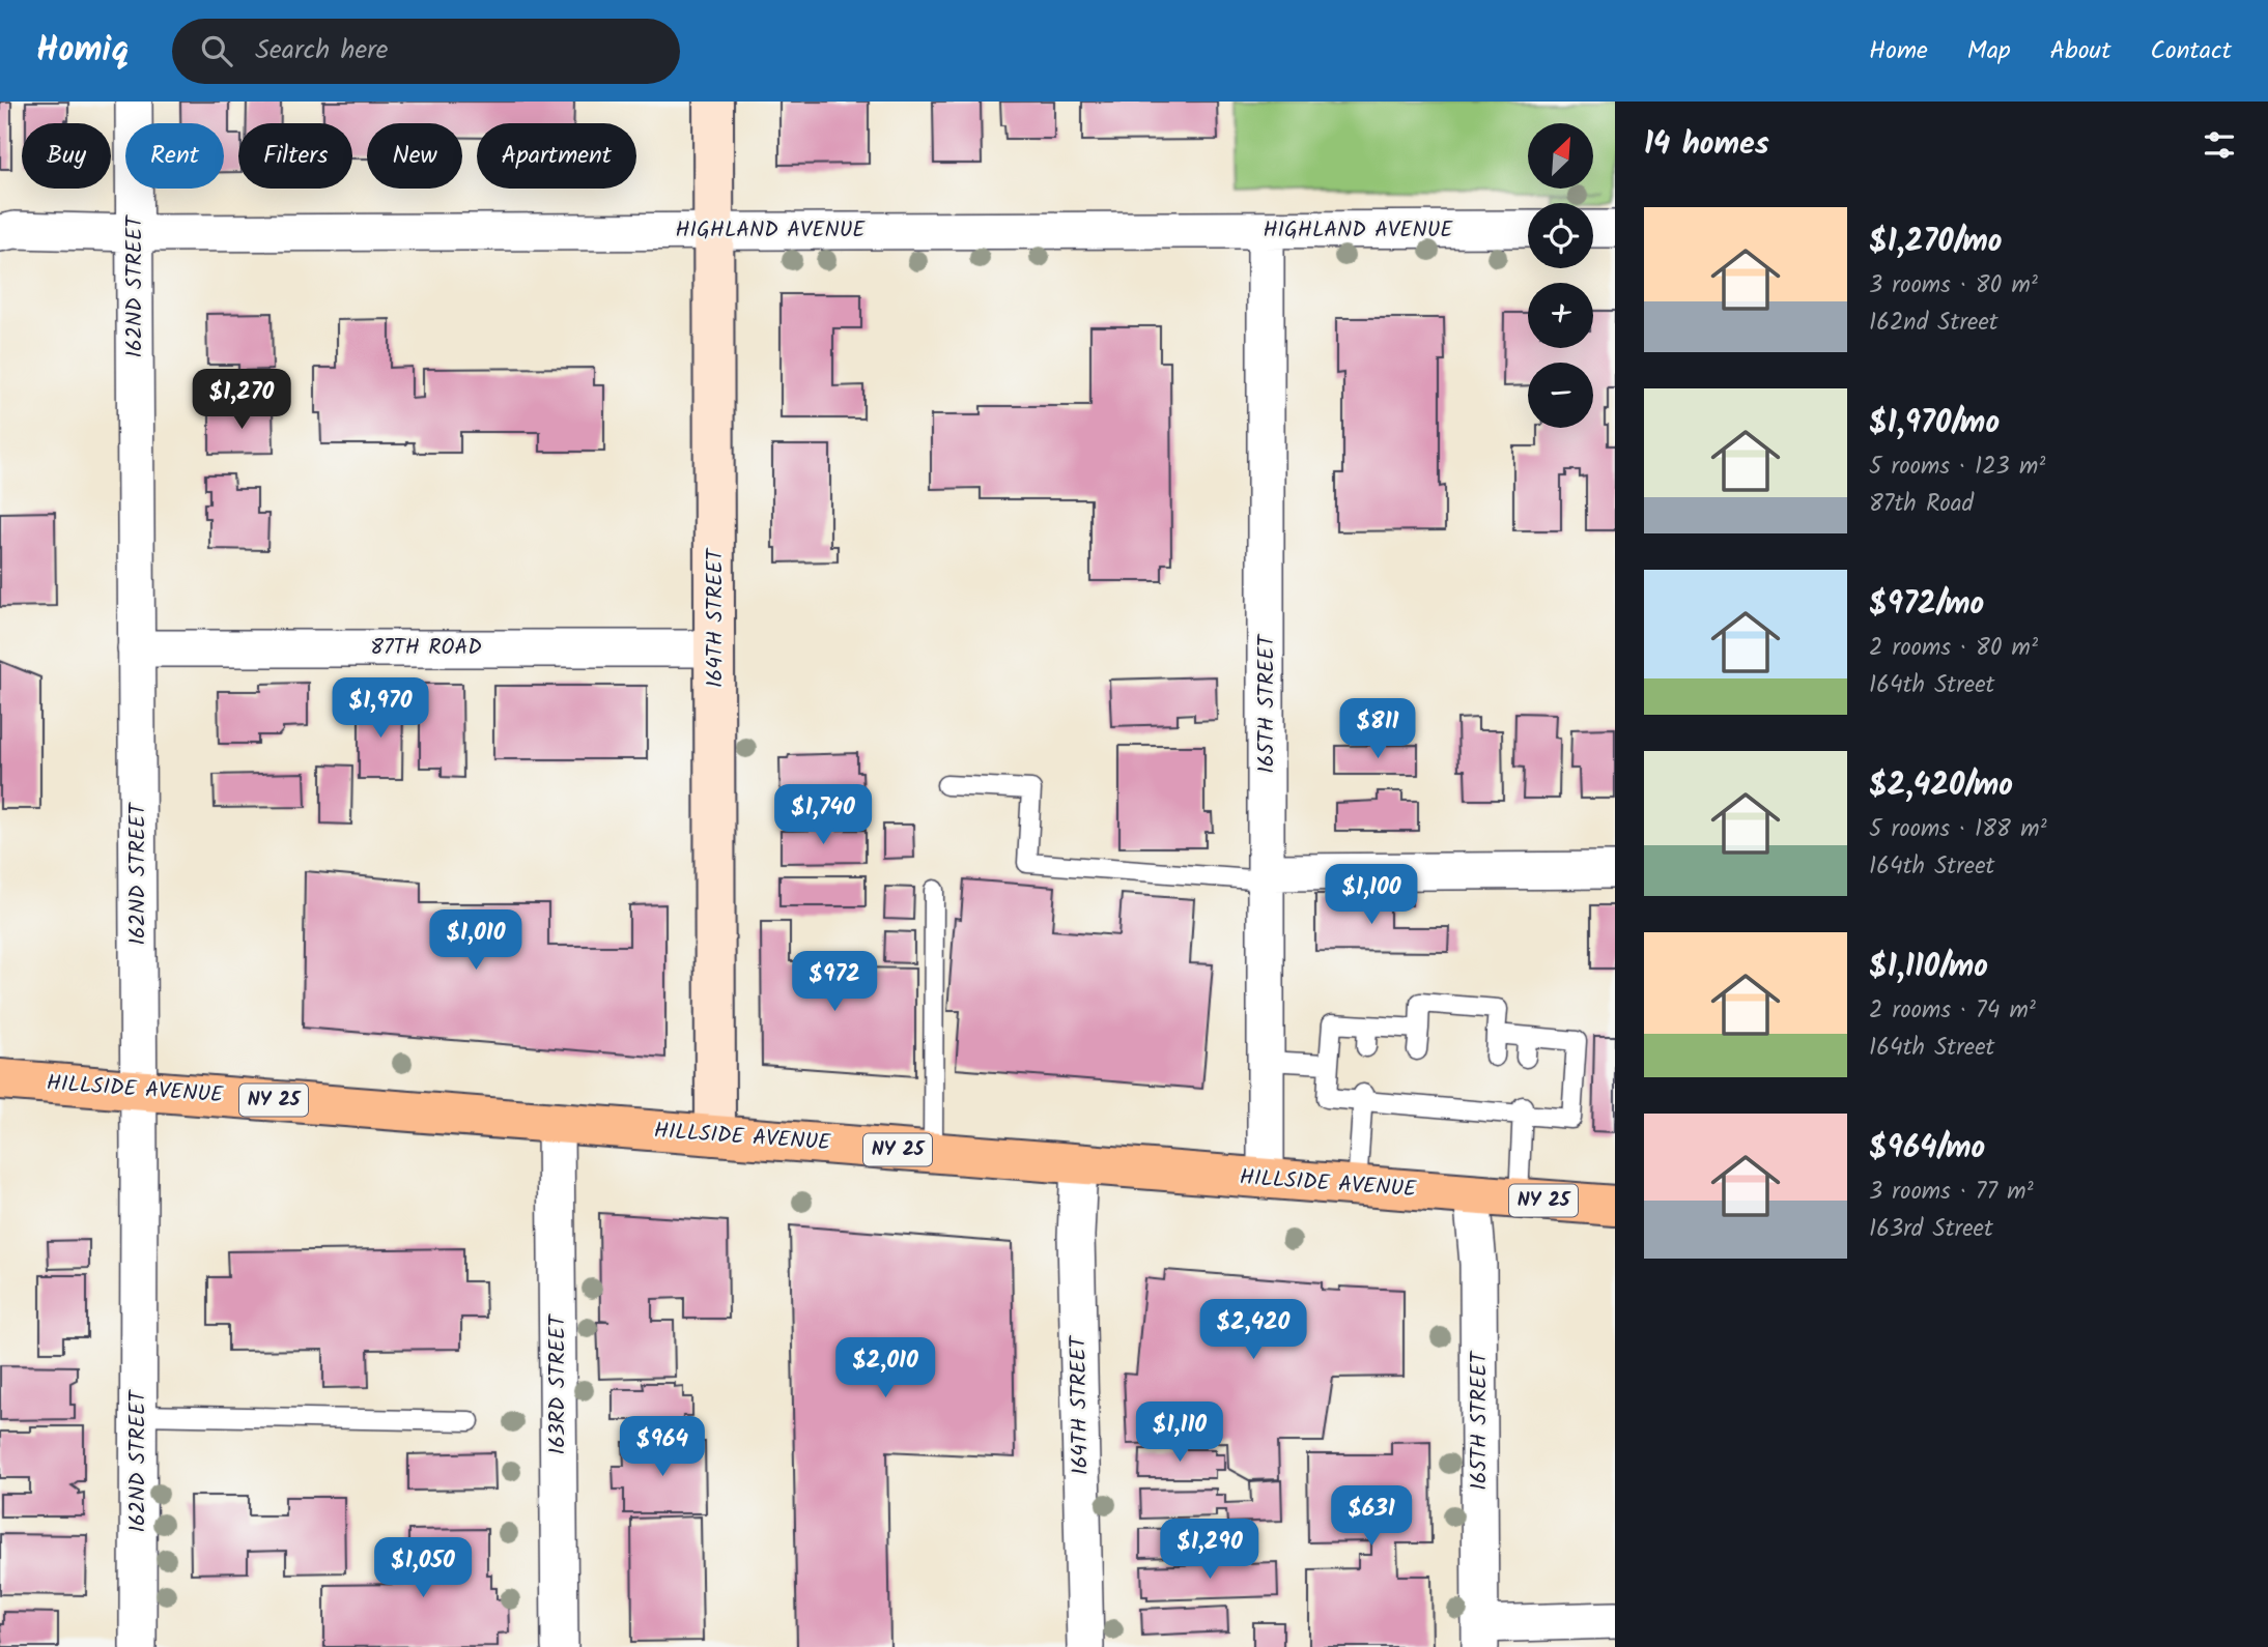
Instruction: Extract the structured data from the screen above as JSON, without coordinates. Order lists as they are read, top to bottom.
{
  "streets": {
    "main road": ["HILLSIDE AVENUE", "NY 25"],
    "street": [
      "HIGHLAND AVENUE",
      "162ND STREET",
      "164TH STREET",
      "87TH ROAD",
      "165TH STREET",
      "163RD STREET"
    ]
  },
  "crossings": [
    ["HIGHLAND AVENUE", "162ND STREET"],
    ["HIGHLAND AVENUE", "164TH STREET"],
    ["HIGHLAND AVENUE", "165TH STREET"],
    ["162ND STREET", "87TH ROAD"],
    ["162ND STREET", "HILLSIDE AVENUE"],
    ["164TH STREET", "87TH ROAD"],
    ["164TH STREET", "HILLSIDE AVENUE"],
    ["165TH STREET", "HILLSIDE AVENUE"],
    ["HILLSIDE AVENUE", "163RD STREET"]
  ],
  "north": "top right",
  "page": {
    "header": "Homiq",
    "search": "Search here",
    "nav": [
      "Home",
      "Map",
      "About",
      "Contact"
    ],
    "heading": "14 homes",
    "map_buttons": ["+", "−"],
    "chip": [
      "Buy",
      "Rent",
      "Filters",
      "New",
      "Apartment"
    ],
    "list": [
      {
        "name": "$1,270/mo",
        "note": "3 rooms · 80 m² · 162nd Street"
      },
      {
        "name": "$1,970/mo",
        "note": "5 rooms · 123 m² · 87th Road"
      },
      {
        "name": "$972/mo",
        "note": "2 rooms · 80 m² · 164th Street"
      },
      {
        "name": "$2,420/mo",
        "note": "5 rooms · 188 m² · 164th Street"
      },
      {
        "name": "$1,110/mo",
        "note": "2 rooms · 74 m² · 164th Street"
      },
      {
        "name": "$964/mo",
        "note": "3 rooms · 77 m² · 163rd Street"
      }
    ],
    "price": [
      "$1,270",
      "$1,970",
      "$811",
      "$1,740",
      "$1,100",
      "$1,010",
      "$972",
      "$2,420",
      "$2,010",
      "$1,110",
      "$964",
      "$631",
      "$1,290",
      "$1,050"
    ]
  }
}
